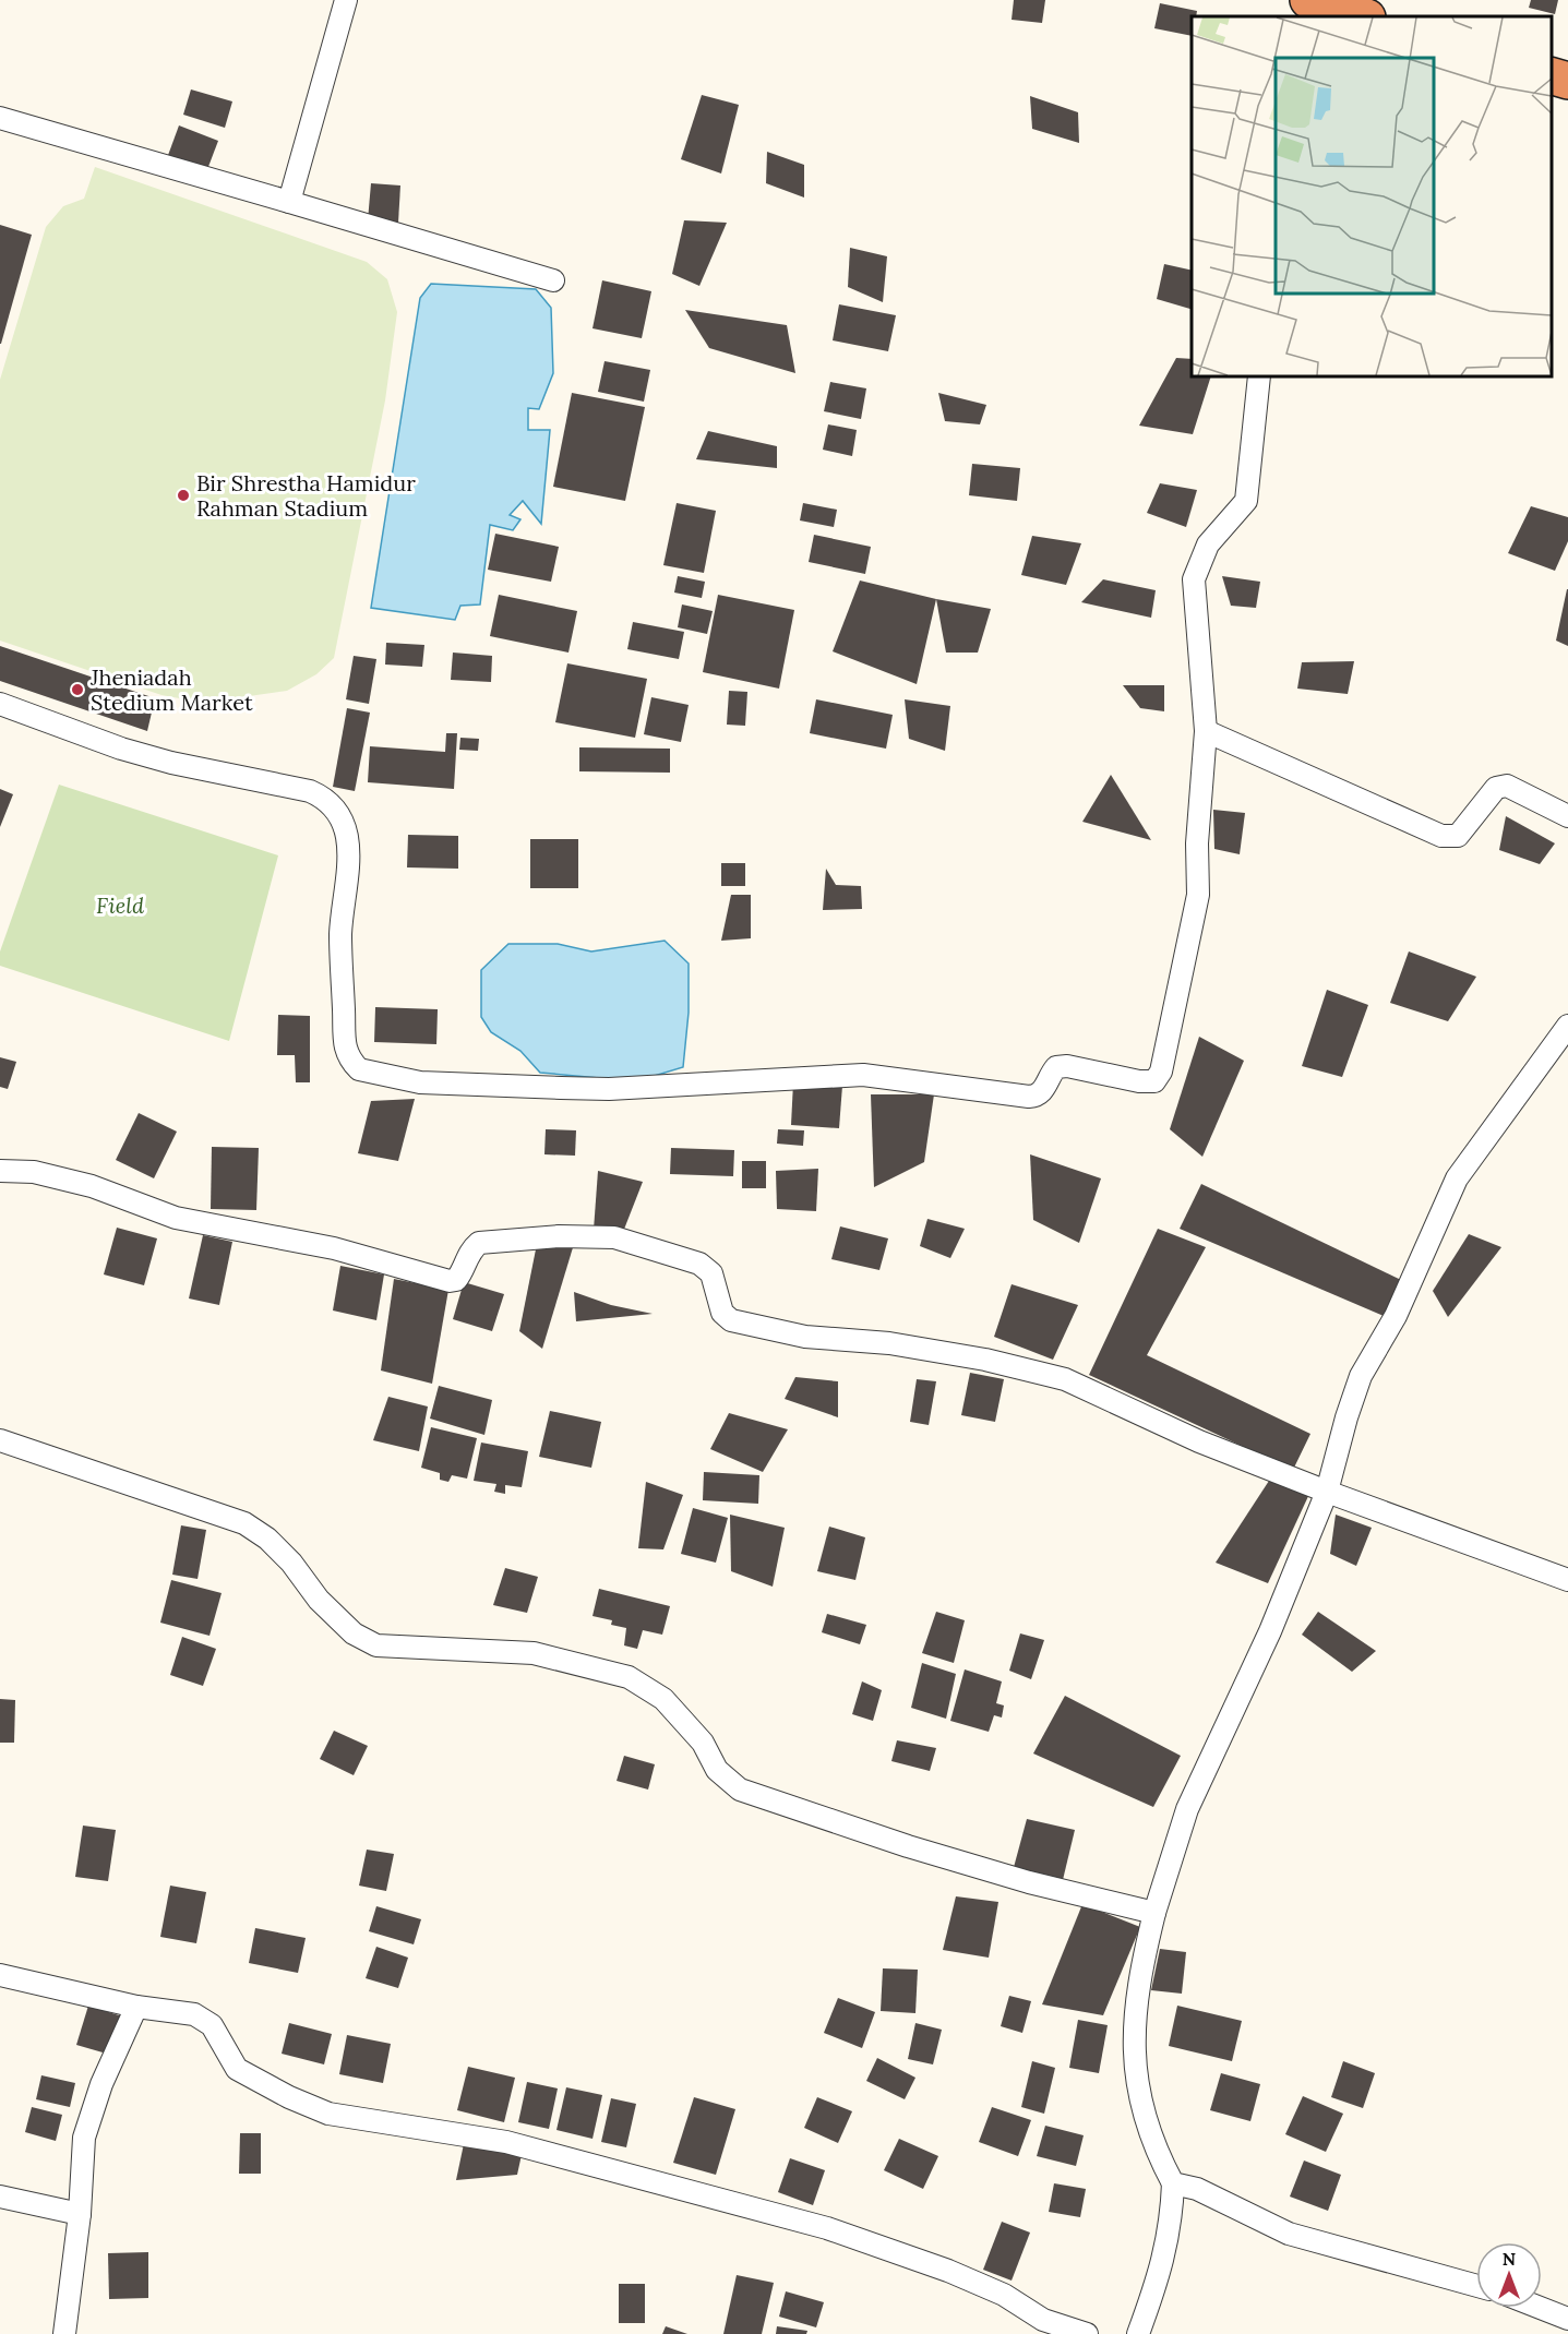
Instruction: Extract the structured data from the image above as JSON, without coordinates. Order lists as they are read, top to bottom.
{
  "parks": ["Field"],
  "places": ["Bir Shrestha Hamidur Rahman Stadium", "Jheniadah Stedium Market"],
  "north": "top"
}
